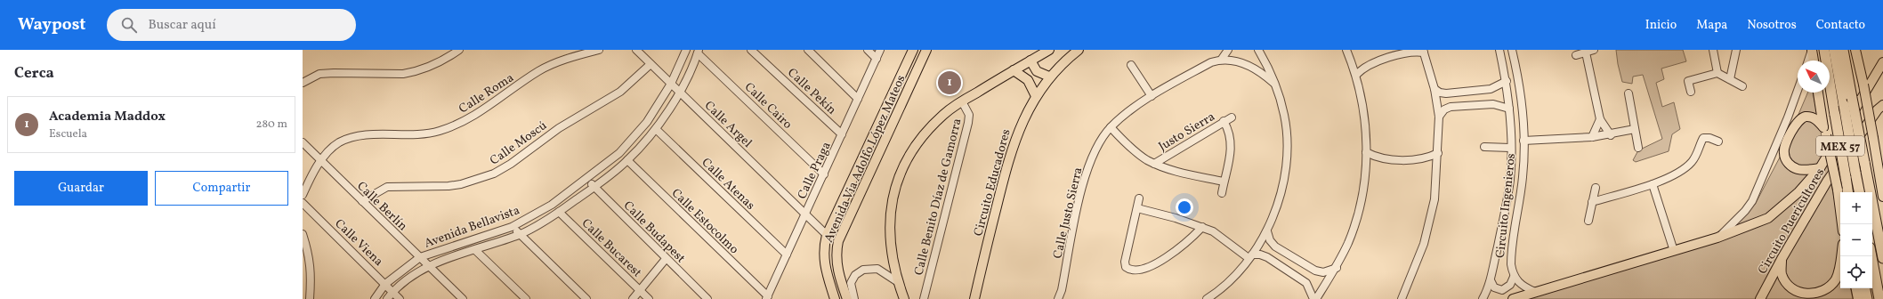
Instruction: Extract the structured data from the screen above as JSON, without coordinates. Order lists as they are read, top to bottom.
{
  "streets": {
    "highway": ["MEX 57"],
    "main road": ["Avenida Via Adolfo López Mateos", "Circuito Educadores", "Circuito Puericultores"],
    "street": [
      "Calle Pekín",
      "Calle Roma",
      "Calle Cairo",
      "Calle Argel",
      "Justo Sierra",
      "Calle Moscú",
      "Calle Praga",
      "Calle Atenas",
      "Calle Benito Díaz de Gamorra",
      "Calle Berlín",
      "Circuito Ingenieros",
      "Calle Justo Sierra",
      "Calle Estocolmo",
      "Avenida Bellavista",
      "Calle Budapest",
      "Calle Viena",
      "Calle Bucarest"
    ]
  },
  "crossings": [
    ["Calle Pekín", "Calle Praga"],
    ["Calle Roma", "Calle Berlín"],
    ["Calle Cairo", "Calle Praga"],
    ["Calle Cairo", "Avenida Bellavista"],
    ["Calle Argel", "Calle Moscú"],
    ["Calle Argel", "Avenida Via Adolfo López Mateos"],
    ["Calle Argel", "Calle Praga"],
    ["Calle Argel", "Avenida Bellavista"],
    ["Justo Sierra", "Calle Justo Sierra"],
    ["Calle Moscú", "Calle Berlín"],
    ["Calle Praga", "Calle Atenas"],
    ["Calle Praga", "Calle Estocolmo"],
    ["Calle Atenas", "Avenida Bellavista"],
    ["Calle Berlín", "Avenida Bellavista"],
    ["Calle Estocolmo", "Avenida Bellavista"],
    ["Avenida Bellavista", "Calle Budapest"],
    ["Avenida Bellavista", "Calle Viena"],
    ["Avenida Bellavista", "Calle Bucarest"]
  ],
  "north": "top left",
  "page": {
    "header": "Waypost",
    "search": "Buscar aquí",
    "nav": [
      "Inicio",
      "Mapa",
      "Nosotros",
      "Contacto"
    ],
    "heading": "Cerca",
    "pins": "1",
    "list": [
      {
        "mark": "1",
        "name": "Academia Maddox",
        "note": "Escuela",
        "value": "280 m"
      }
    ],
    "buttons": ["Guardar", "Compartir"],
    "map_buttons": ["+", "−"]
  }
}
